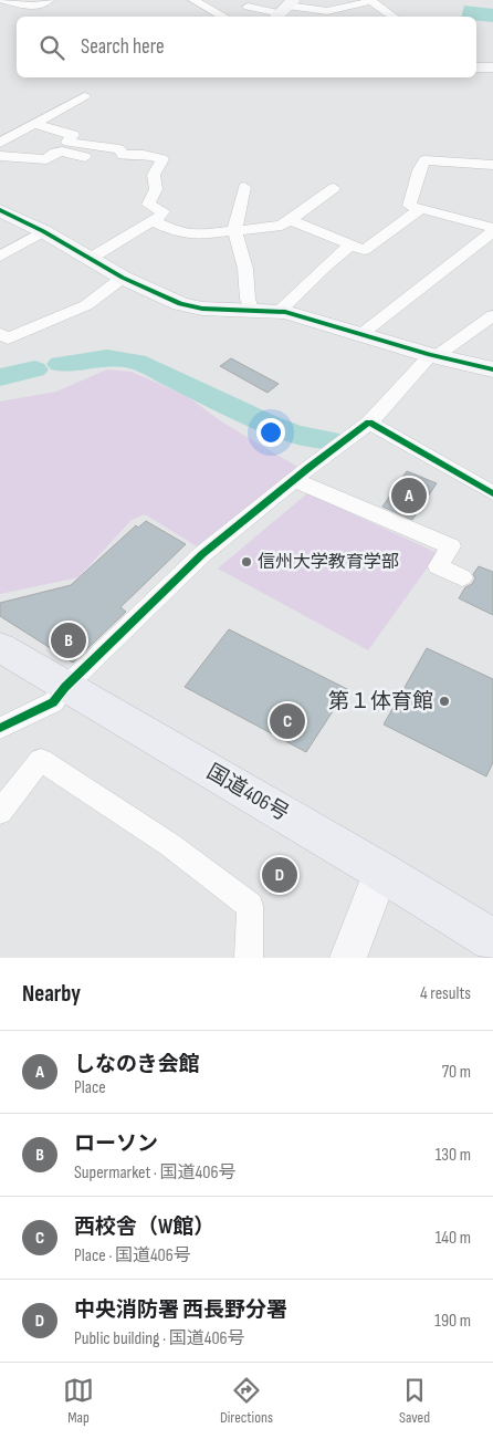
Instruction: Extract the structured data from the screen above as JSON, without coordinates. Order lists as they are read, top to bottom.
{
  "streets": {
    "highway": ["国道406号"]
  },
  "places": ["信州大学教育学部", "第１体育館"],
  "page": {
    "search": "Search here",
    "pins": [
      "A",
      "B",
      "C",
      "D"
    ],
    "heading": ["Nearby", "4 results"],
    "list": [
      {
        "mark": "A",
        "name": "しなのき会館",
        "note": "Place",
        "value": "70 m"
      },
      {
        "mark": "B",
        "name": "ローソン",
        "note": "Supermarket · 国道406号",
        "value": "130 m"
      },
      {
        "mark": "C",
        "name": "西校舎（W館）",
        "note": "Place · 国道406号",
        "value": "140 m"
      },
      {
        "mark": "D",
        "name": "中央消防署 西長野分署",
        "note": "Public building · 国道406号",
        "value": "190 m"
      }
    ],
    "nav": ["Map", "Directions", "Saved"]
  }
}
